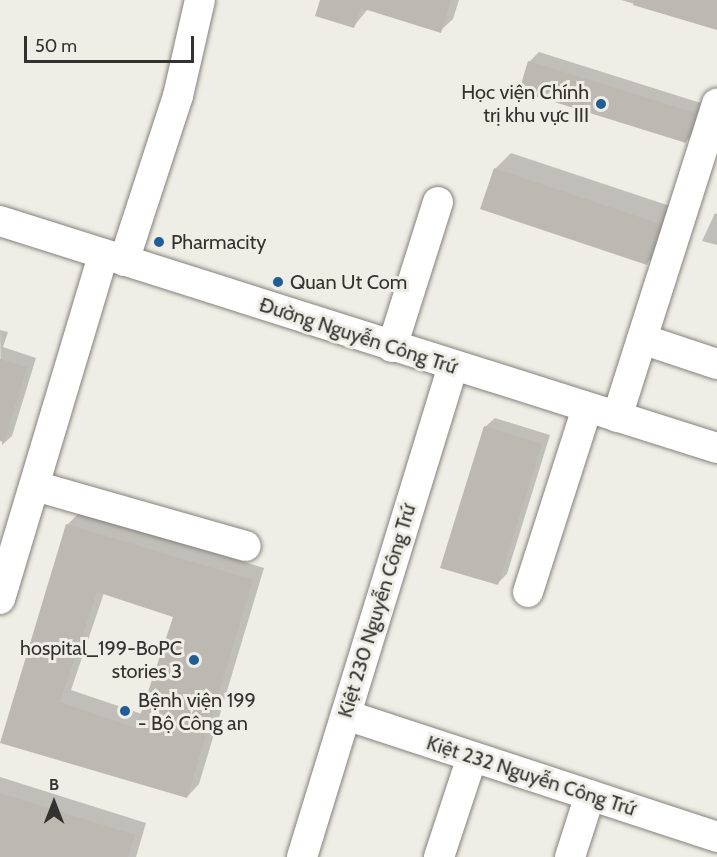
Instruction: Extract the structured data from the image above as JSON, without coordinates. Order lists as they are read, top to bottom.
{
  "streets": {
    "street": ["Đường Nguyễn Công Trứ", "Kiệt 230 Nguyễn Công Trứ", "Kiệt 232 Nguyễn Công Trứ"]
  },
  "crossings": [
    ["Đường Nguyễn Công Trứ", "Kiệt 230 Nguyễn Công Trứ"],
    ["Kiệt 230 Nguyễn Công Trứ", "Kiệt 232 Nguyễn Công Trứ"]
  ],
  "places": [
    "Học viện Chính trị khu vực III",
    "Pharmacity",
    "Quan Ut Com",
    "hospital_199-BoPC stories 3",
    "Bệnh viện 199 - Bộ Công an"
  ],
  "scale_bar": "50 m",
  "north": "top"
}
